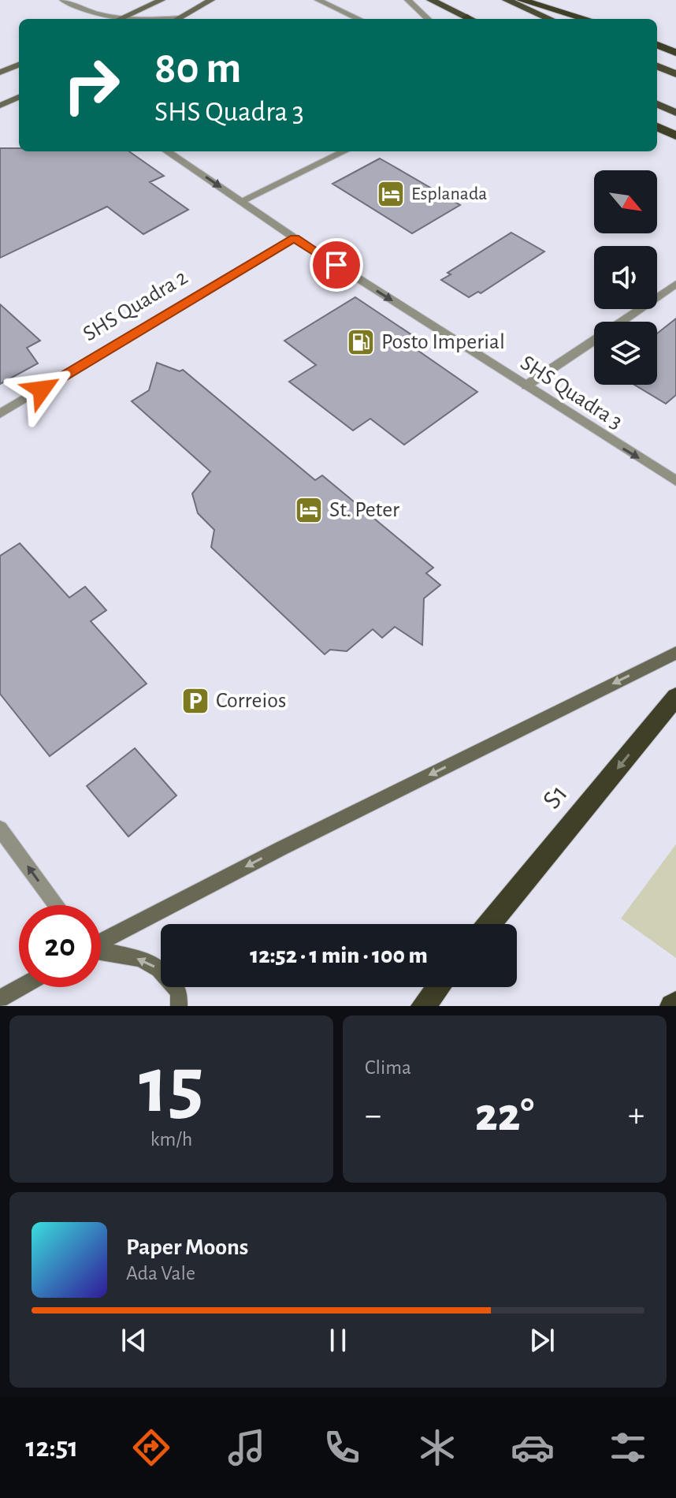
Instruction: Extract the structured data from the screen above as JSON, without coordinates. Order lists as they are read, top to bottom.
{
  "streets": {
    "highway": ["S1"],
    "street": ["SHS Quadra 2", "SHS Quadra 3"]
  },
  "crossings": [
    ["SHS Quadra 2", "SHS Quadra 3"]
  ],
  "one_way": ["SHS Quadra 3", "S1"],
  "places": {
    "hotel": ["Esplanada", "St. Peter"],
    "fuel station": ["Posto Imperial"],
    "parking": ["Correios"]
  },
  "north": "bottom right",
  "page": {
    "turn": ["80 m", "SHS Quadra 3"],
    "limit": "20",
    "trip": "12:52 · 1 min · 100 m",
    "tile": [
      ["15", "km/h"],
      "Clima"
    ],
    "heat": ["−", "22°", "+"],
    "song": ["Paper Moons", "Ada Vale"],
    "tabs": "12:51"
  }
}
